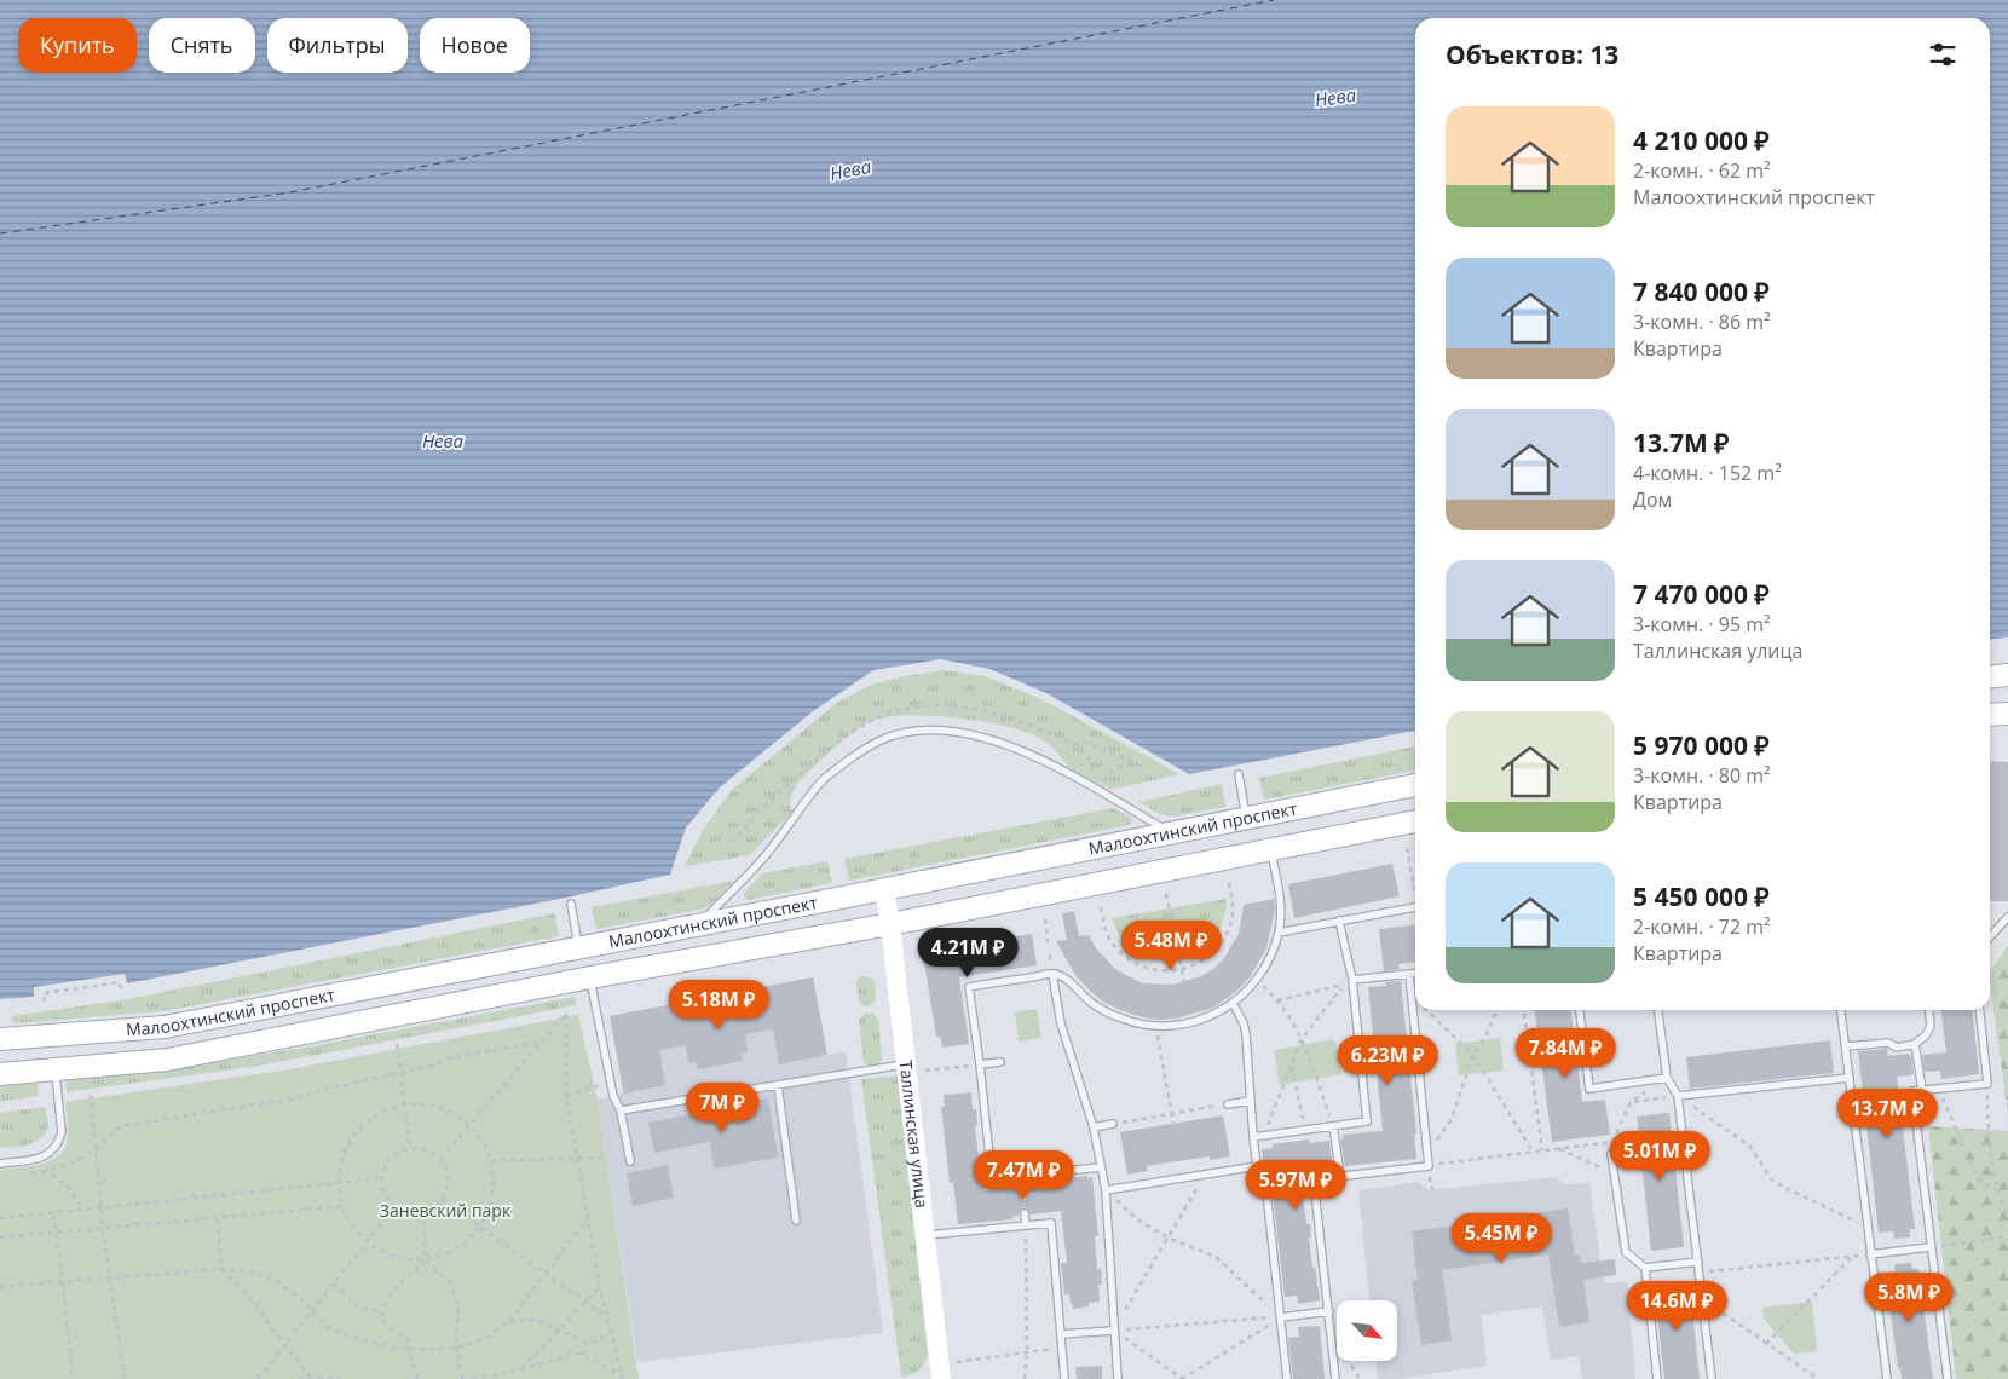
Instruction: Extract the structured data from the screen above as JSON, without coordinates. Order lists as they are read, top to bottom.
{
  "streets": {
    "main road": ["Малоохтинский проспект"],
    "street": ["Таллинская улица"]
  },
  "crossings": [
    ["Малоохтинский проспект", "Таллинская улица"]
  ],
  "water": ["Нева"],
  "parks": ["Заневский парк"],
  "north": "bottom right",
  "page": {
    "chip": [
      "Купить",
      "Снять",
      "Фильтры",
      "Новое"
    ],
    "heading": "Объектов: 13",
    "list": [
      {
        "name": "4 210 000 ₽",
        "note": "2-комн. · 62 m² · Малоохтинский проспект"
      },
      {
        "name": "7 840 000 ₽",
        "note": "3-комн. · 86 m² · Квартира"
      },
      {
        "name": "13.7M ₽",
        "note": "4-комн. · 152 m² · Дом"
      },
      {
        "name": "7 470 000 ₽",
        "note": "3-комн. · 95 m² · Таллинская улица"
      },
      {
        "name": "5 970 000 ₽",
        "note": "3-комн. · 80 m² · Квартира"
      },
      {
        "name": "5 450 000 ₽",
        "note": "2-комн. · 72 m² · Квартира"
      }
    ],
    "price": [
      "5.48M ₽",
      "4.21M ₽",
      "5.18M ₽",
      "7.84M ₽",
      "6.23M ₽",
      "7M ₽",
      "13.7M ₽",
      "5.01M ₽",
      "7.47M ₽",
      "5.97M ₽",
      "5.45M ₽",
      "5.8M ₽",
      "14.6M ₽"
    ]
  }
}
